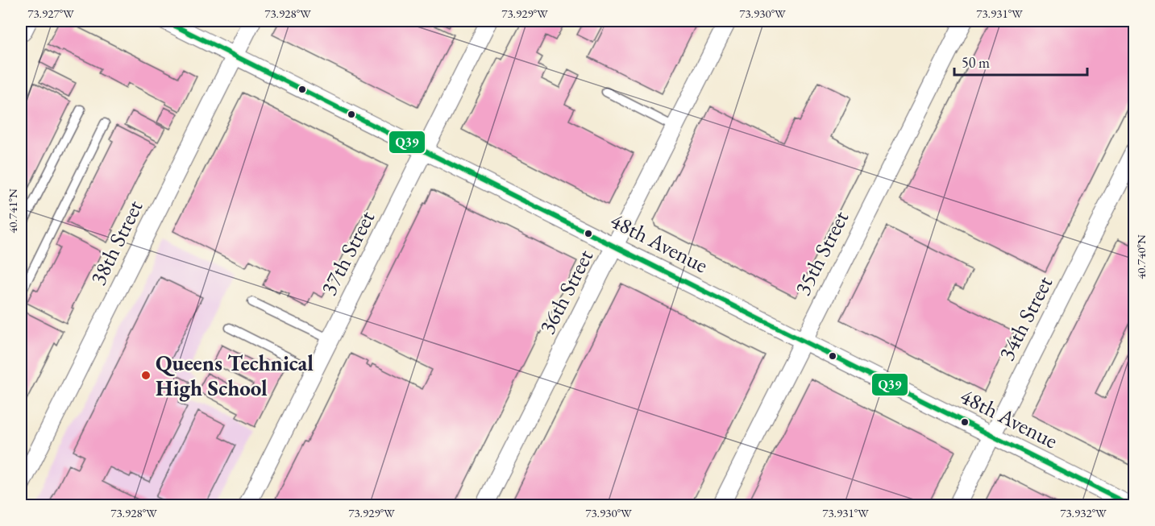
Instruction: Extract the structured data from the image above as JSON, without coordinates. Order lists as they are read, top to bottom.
{
  "streets": {
    "street": [
      "38th Street",
      "48th Avenue",
      "37th Street",
      "35th Street",
      "36th Street",
      "34th Street"
    ]
  },
  "crossings": [
    ["38th Street", "48th Avenue"],
    ["48th Avenue", "37th Street"],
    ["48th Avenue", "35th Street"],
    ["48th Avenue", "36th Street"],
    ["48th Avenue", "34th Street"]
  ],
  "places": ["Queens Technical High School"],
  "lines": ["transit line Q39"],
  "scale_bar": "50 m",
  "coordinates": [
    "73.927°W",
    "73.928°W",
    "73.929°W",
    "73.930°W",
    "73.931°W",
    "40.741°N",
    "40.740°N",
    "73.932°W"
  ]
}
